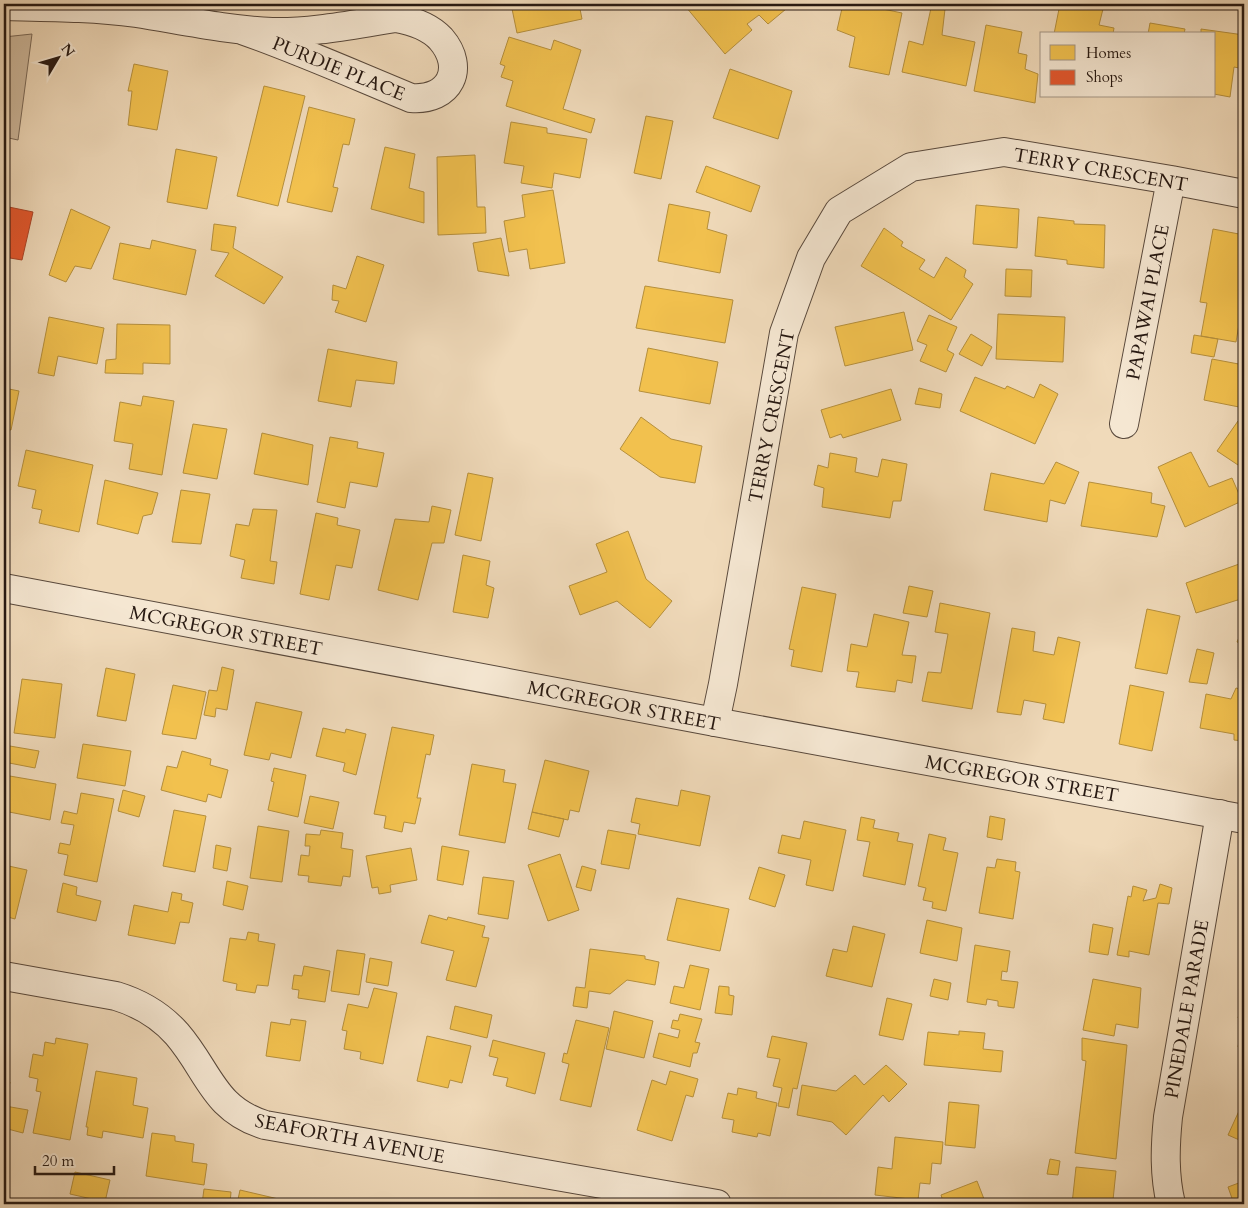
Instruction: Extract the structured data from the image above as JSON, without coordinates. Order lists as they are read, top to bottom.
{
  "streets": {
    "street": [
      "PURDIE PLACE",
      "TERRY CRESCENT",
      "PAPAWAI PLACE",
      "MCGREGOR STREET",
      "PINEDALE PARADE",
      "SEAFORTH AVENUE"
    ]
  },
  "crossings": [
    ["TERRY CRESCENT", "PAPAWAI PLACE"],
    ["TERRY CRESCENT", "MCGREGOR STREET"],
    ["MCGREGOR STREET", "PINEDALE PARADE"]
  ],
  "legend": ["Homes", "Shops"],
  "scale_bar": "20 m",
  "north": "top right"
}
